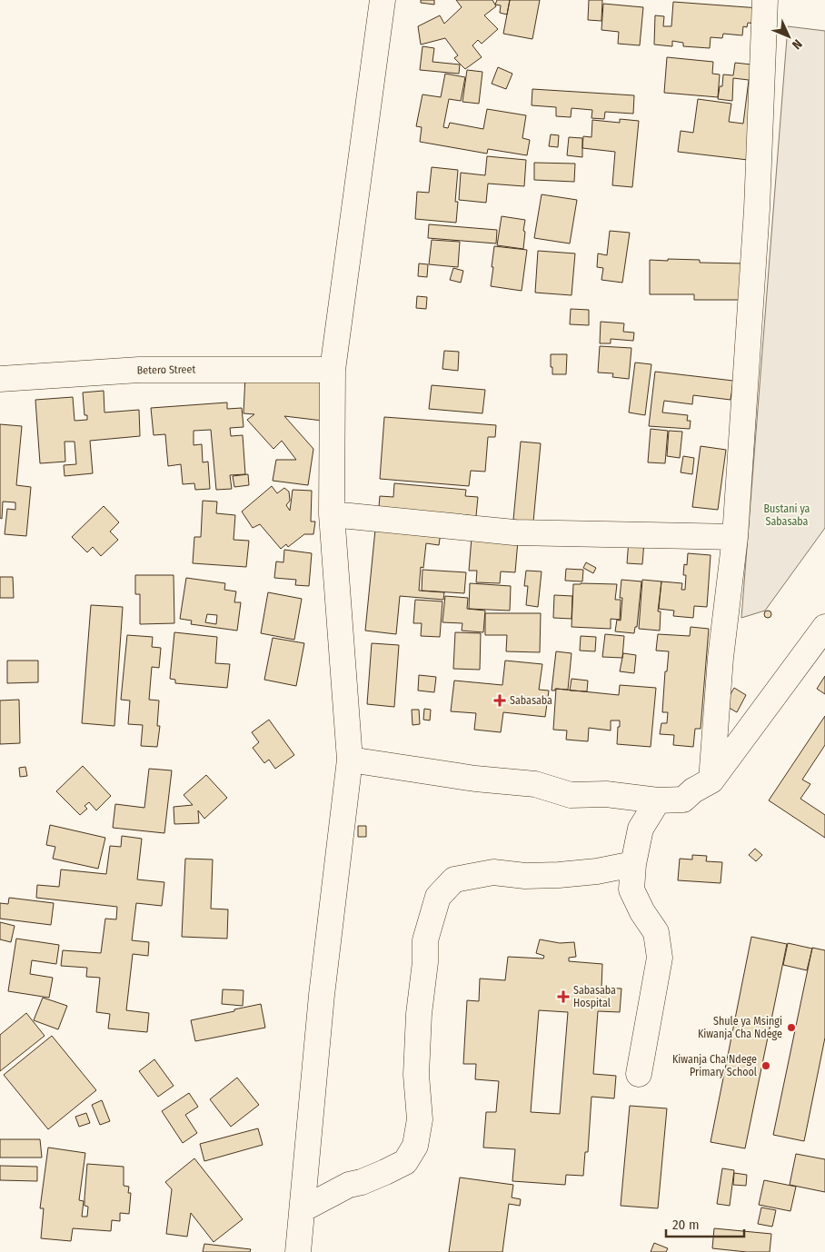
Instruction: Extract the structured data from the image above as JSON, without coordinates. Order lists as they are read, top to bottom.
{
  "streets": {
    "street": ["Betero Street"]
  },
  "parks": ["Bustani ya Sabasaba"],
  "places": {
    "health": ["Sabasaba", "Sabasaba Hospital"],
    "other": ["Shule ya Msingi Kiwanja Cha Ndege", "Kiwanja Cha Ndege Primary School"]
  },
  "scale_bar": "20 m",
  "north": "bottom right"
}
